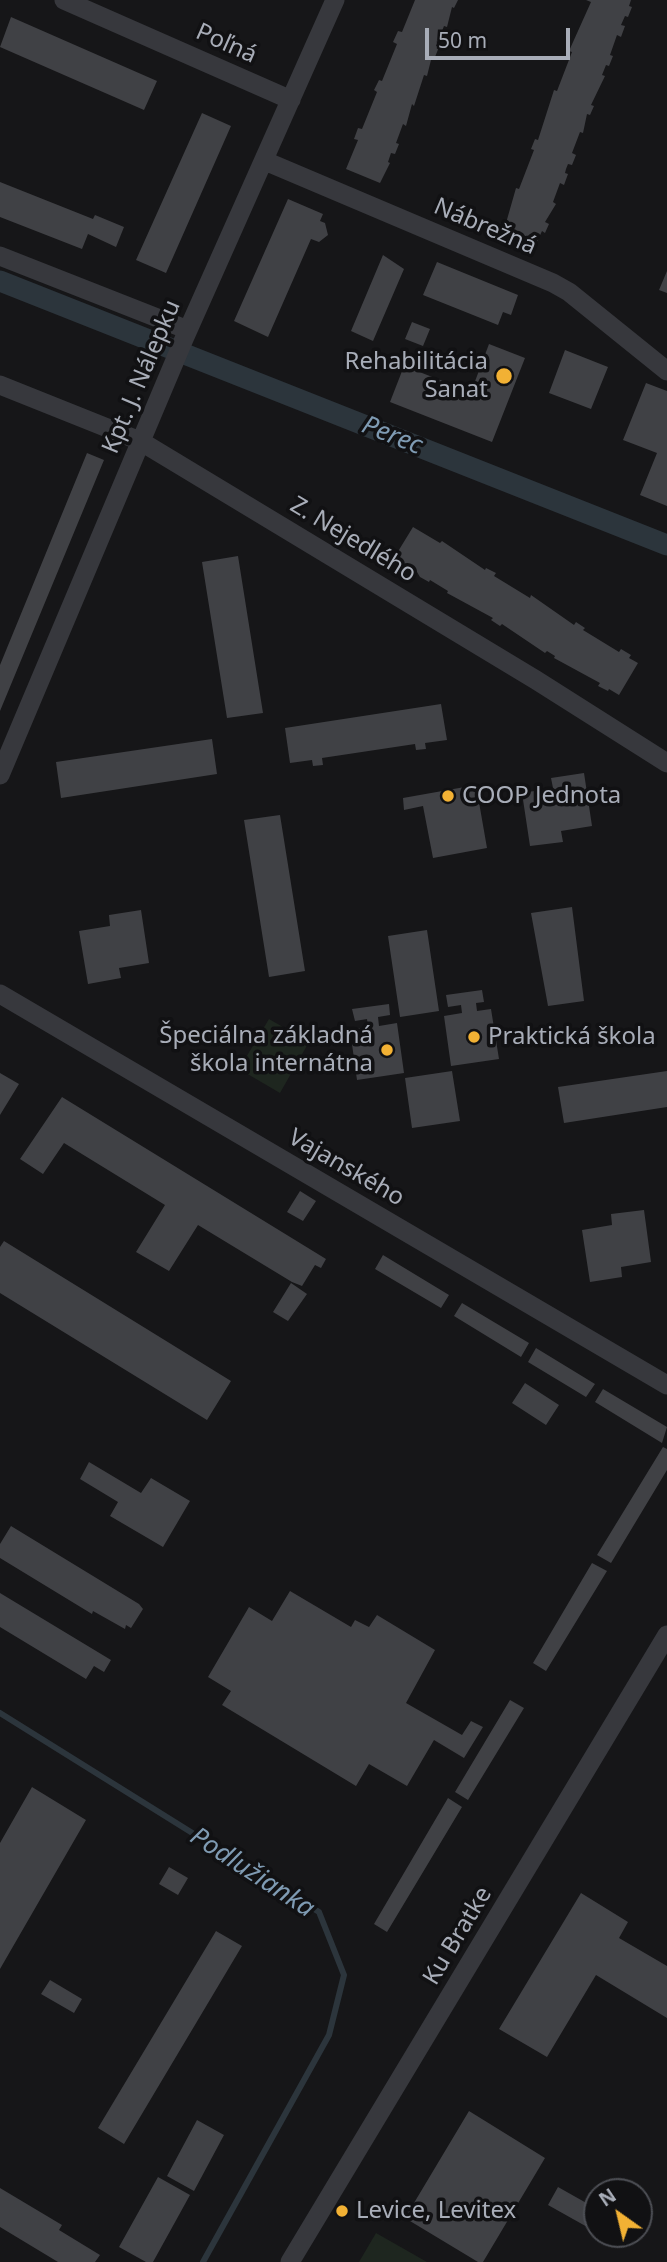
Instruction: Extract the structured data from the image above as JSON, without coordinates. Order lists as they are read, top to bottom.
{
  "streets": {
    "street": [
      "Poľná",
      "Nábrežná",
      "Kpt. J. Nálepku",
      "Z. Nejedlého",
      "Vajanského",
      "Ku Bratke"
    ]
  },
  "crossings": [
    ["Poľná", "Kpt. J. Nálepku"],
    ["Nábrežná", "Kpt. J. Nálepku"],
    ["Kpt. J. Nálepku", "Z. Nejedlého"]
  ],
  "water": ["Perec", "Podlužianka"],
  "places": [
    "Rehabilitácia Sanat",
    "COOP Jednota",
    "Praktická škola",
    "Špeciálna základná škola internátna",
    "Levice, Levitex"
  ],
  "scale_bar": "50 m",
  "north": "top left"
}
